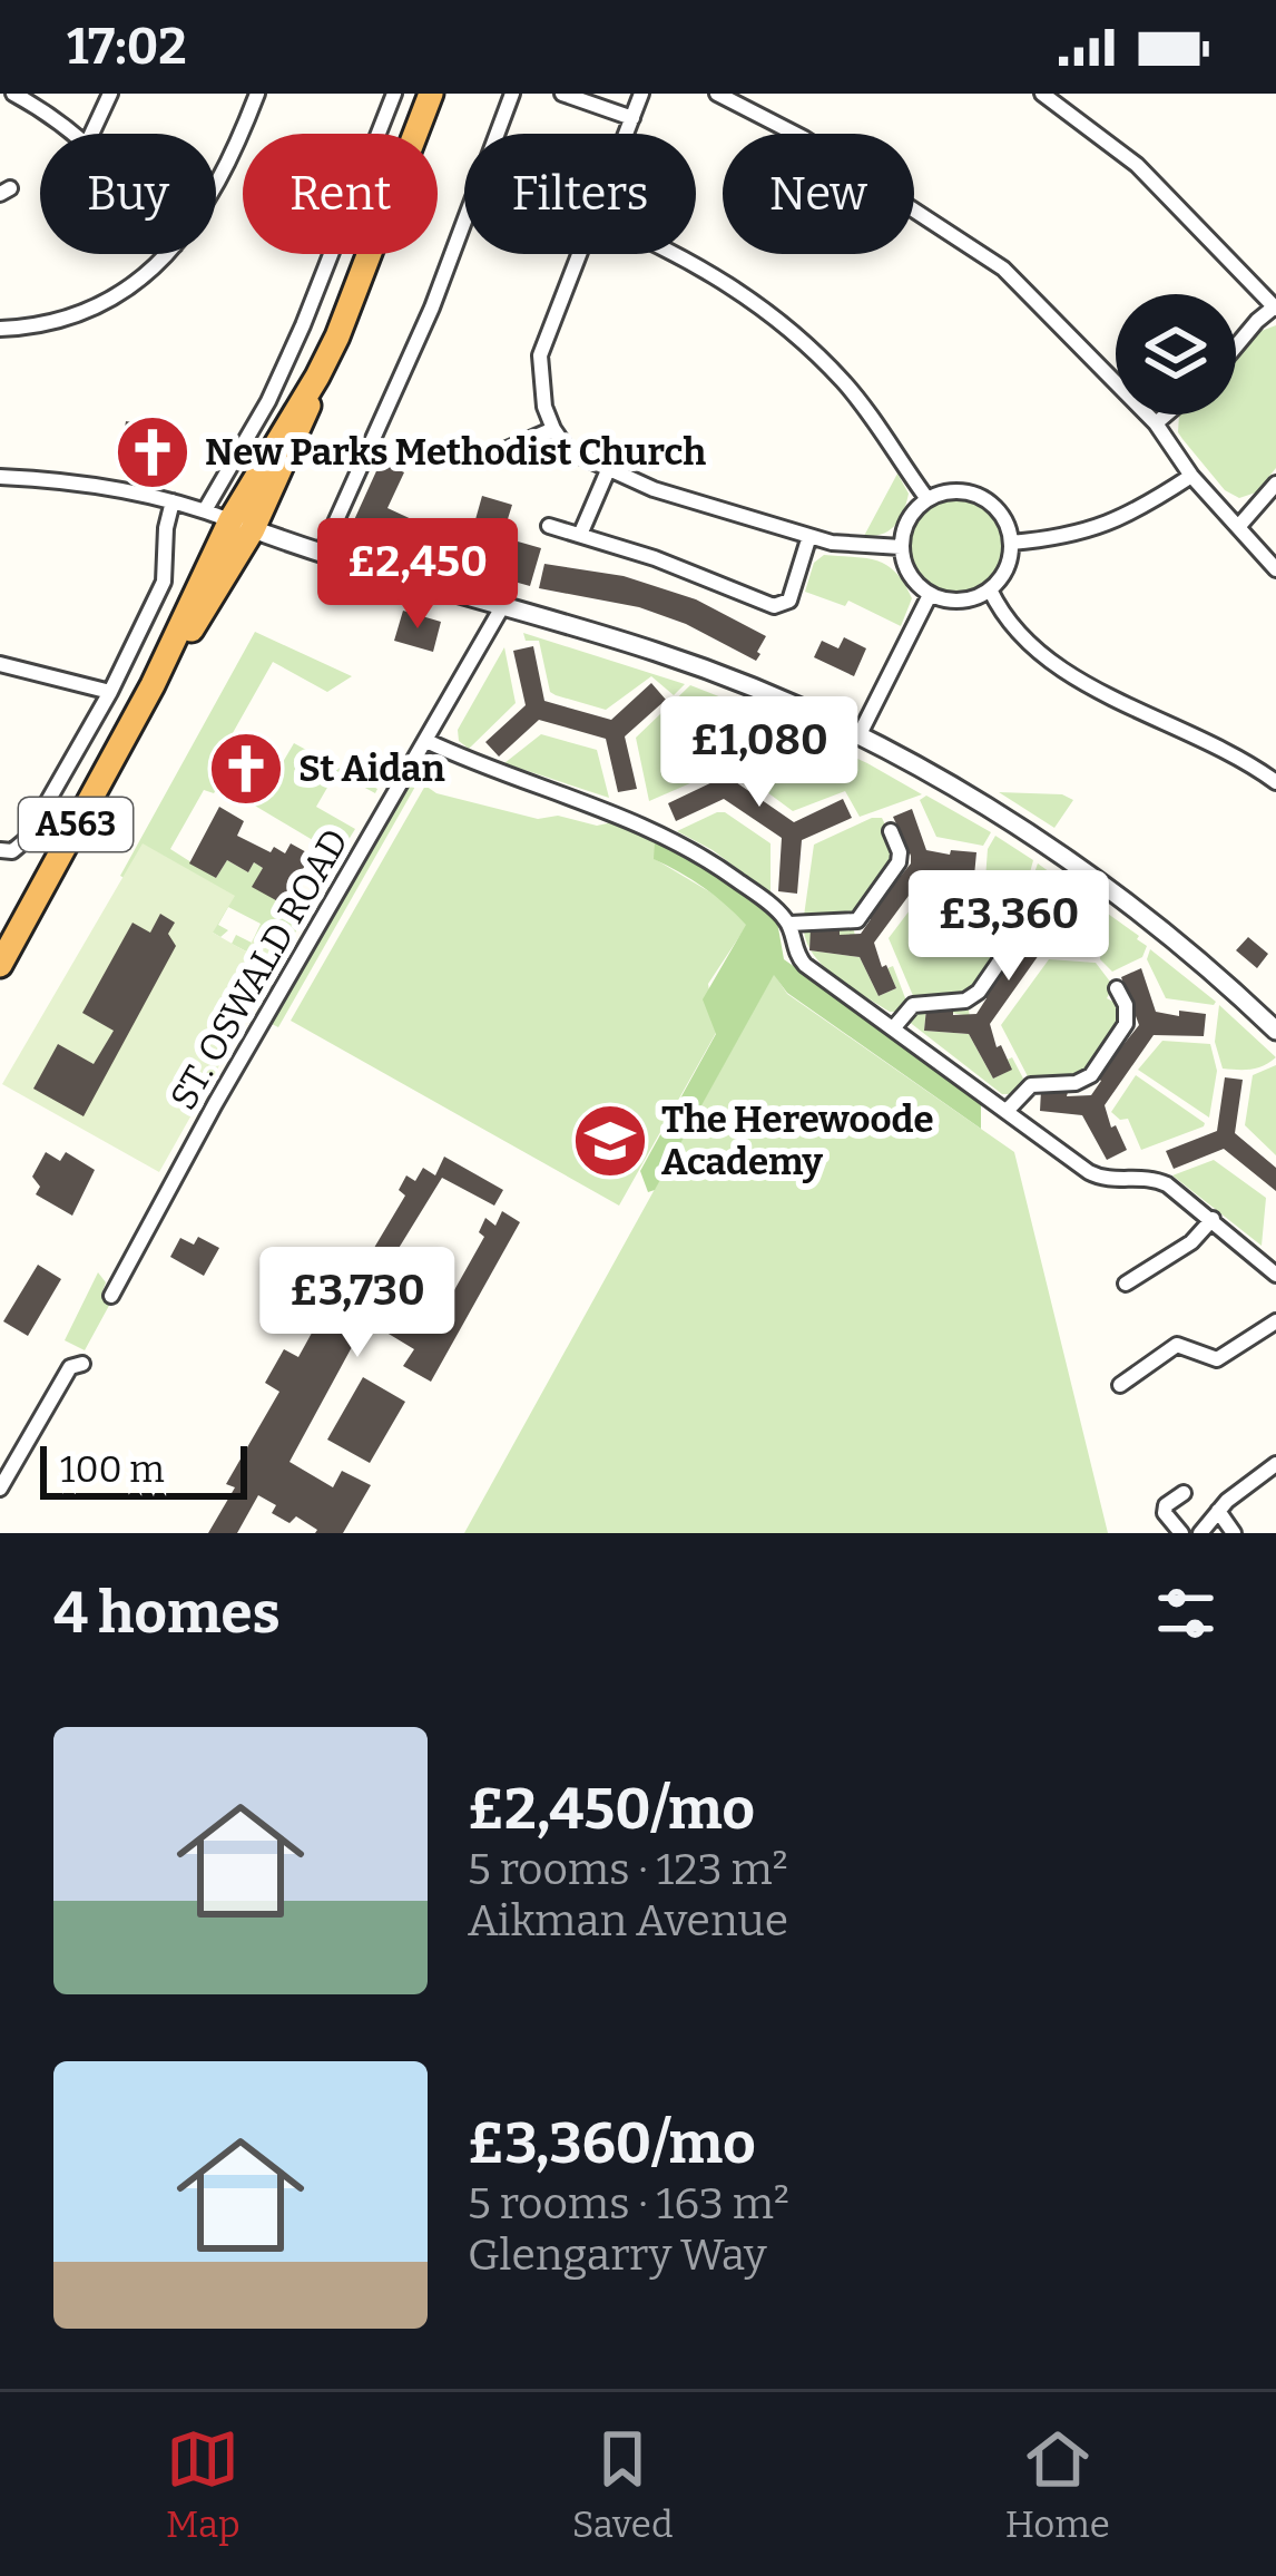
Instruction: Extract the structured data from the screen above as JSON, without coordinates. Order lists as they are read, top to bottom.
{
  "streets": {
    "highway": ["A563"],
    "street": ["ST. OSWALD ROAD"]
  },
  "places": {
    "church": ["New Parks Methodist Church", "St Aidan"],
    "school or university": ["The Herewoode Academy"]
  },
  "scale_bar": "100 m",
  "page": {
    "status": "17:02",
    "chip": [
      "Buy",
      "Rent",
      "Filters",
      "New"
    ],
    "price": [
      "£2,450",
      "£1,080",
      "£3,360",
      "£3,730"
    ],
    "scale": "100 m",
    "heading": "4 homes",
    "list": [
      {
        "name": "£2,450/mo",
        "note": "5 rooms · 123 m² · Aikman Avenue"
      },
      {
        "name": "£3,360/mo",
        "note": "5 rooms · 163 m² · Glengarry Way"
      }
    ],
    "tabs": ["Map", "Saved", "Home"]
  }
}
